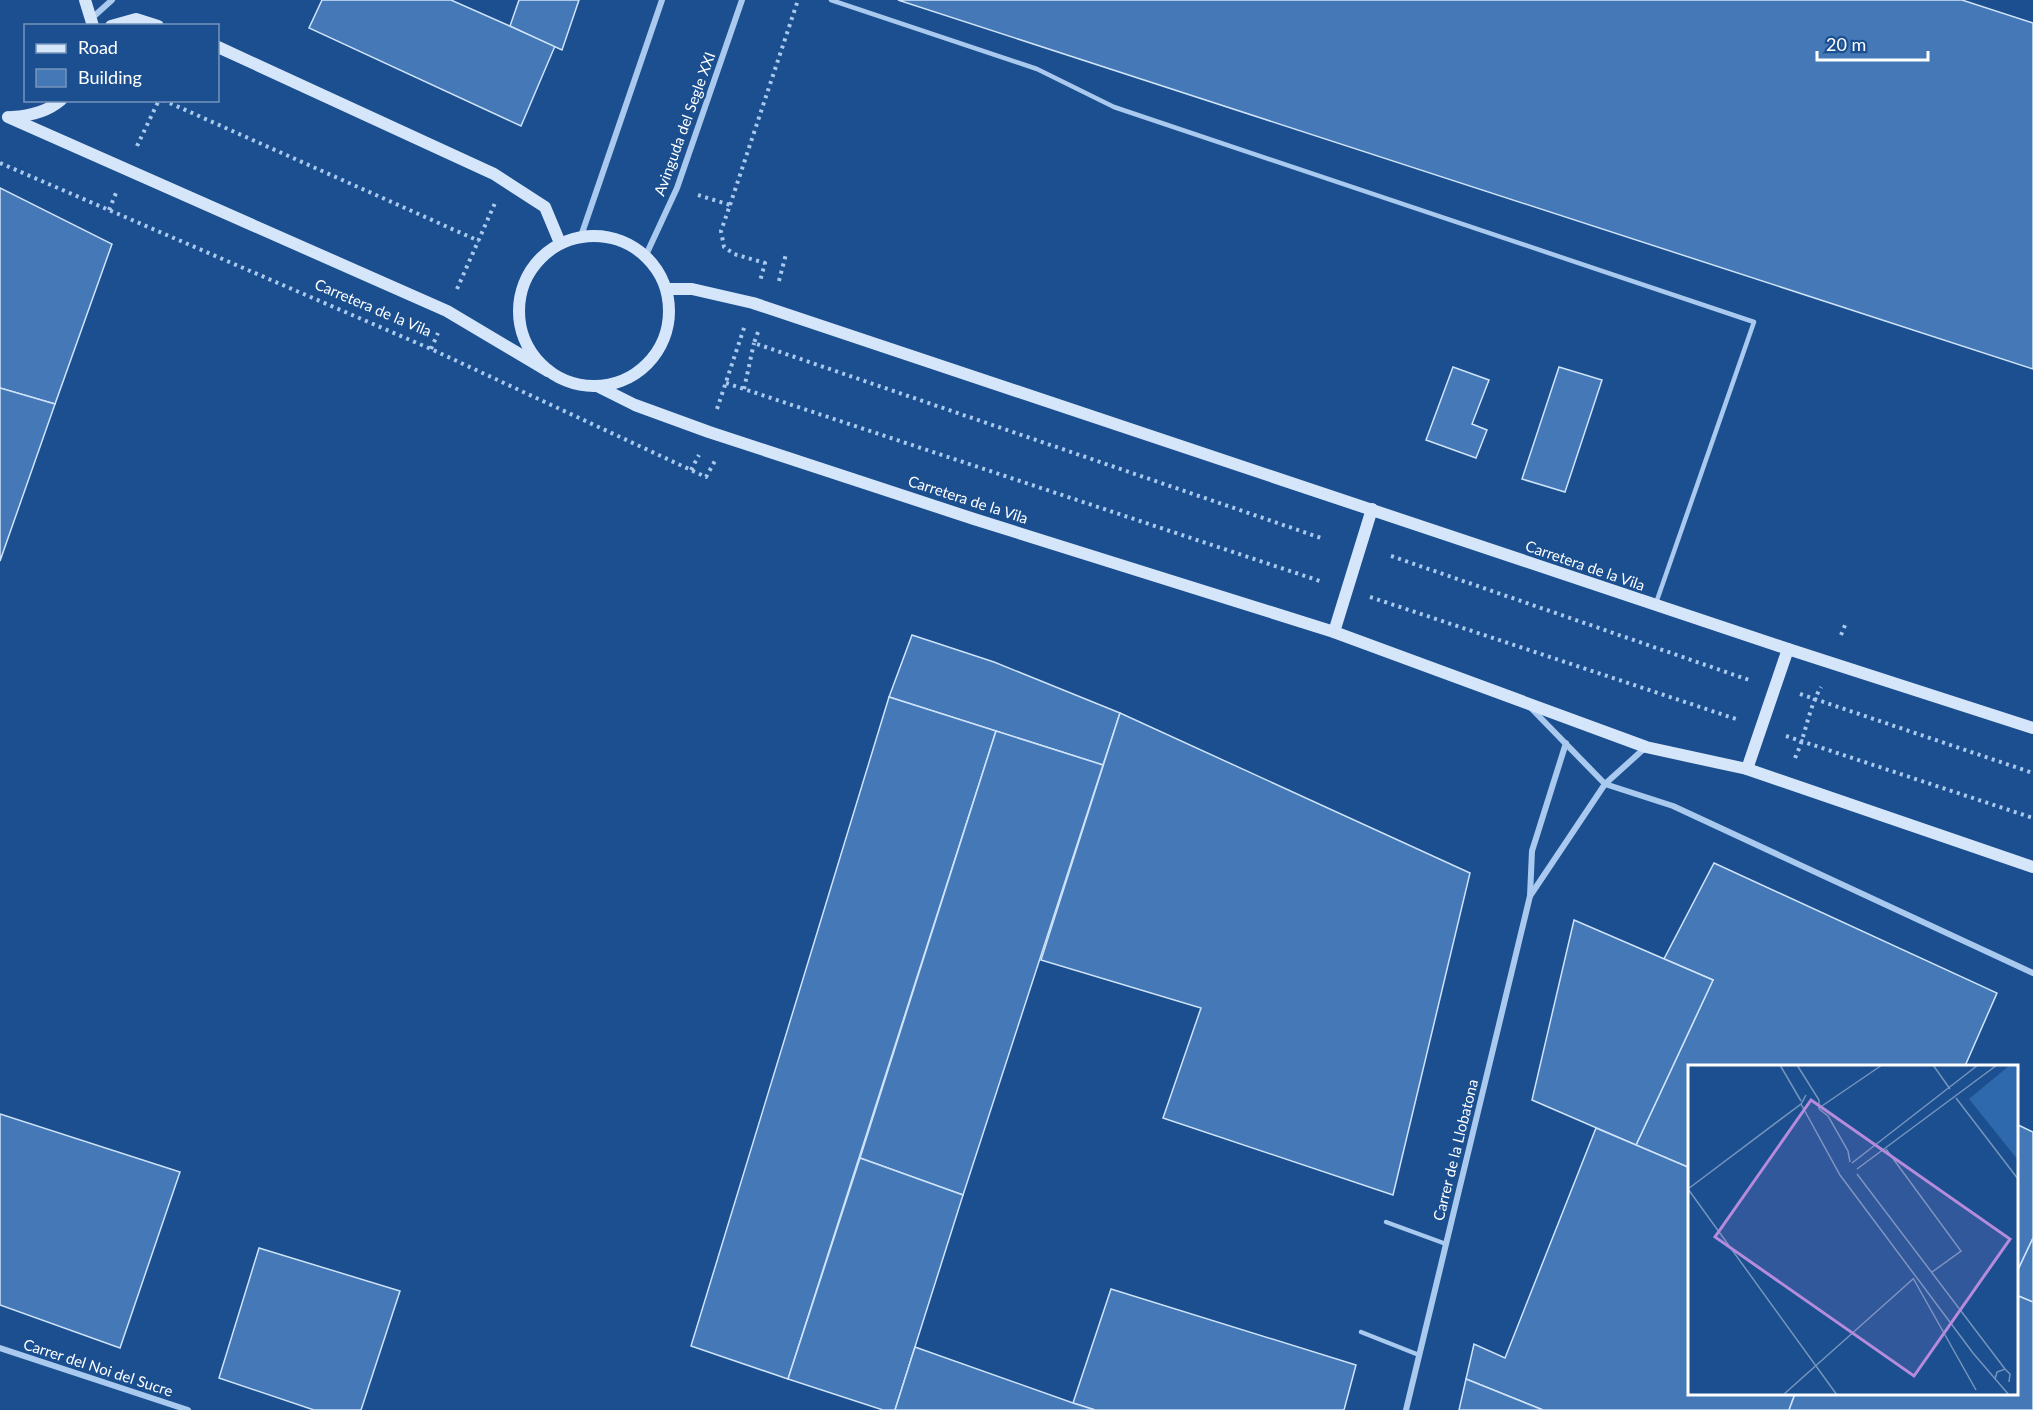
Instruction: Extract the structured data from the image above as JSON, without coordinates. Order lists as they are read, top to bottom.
{
  "streets": {
    "street": [
      "Avinguda del Segle XXI",
      "Carretera de la Vila",
      "Carrer de la Llobatona",
      "Carrer del Noi del Sucre"
    ]
  },
  "crossings": [
    ["Avinguda del Segle XXI", "Carretera de la Vila"],
    ["Carretera de la Vila", "Carrer de la Llobatona"]
  ],
  "legend": ["Road", "Building"],
  "scale_bar": "20 m"
}
